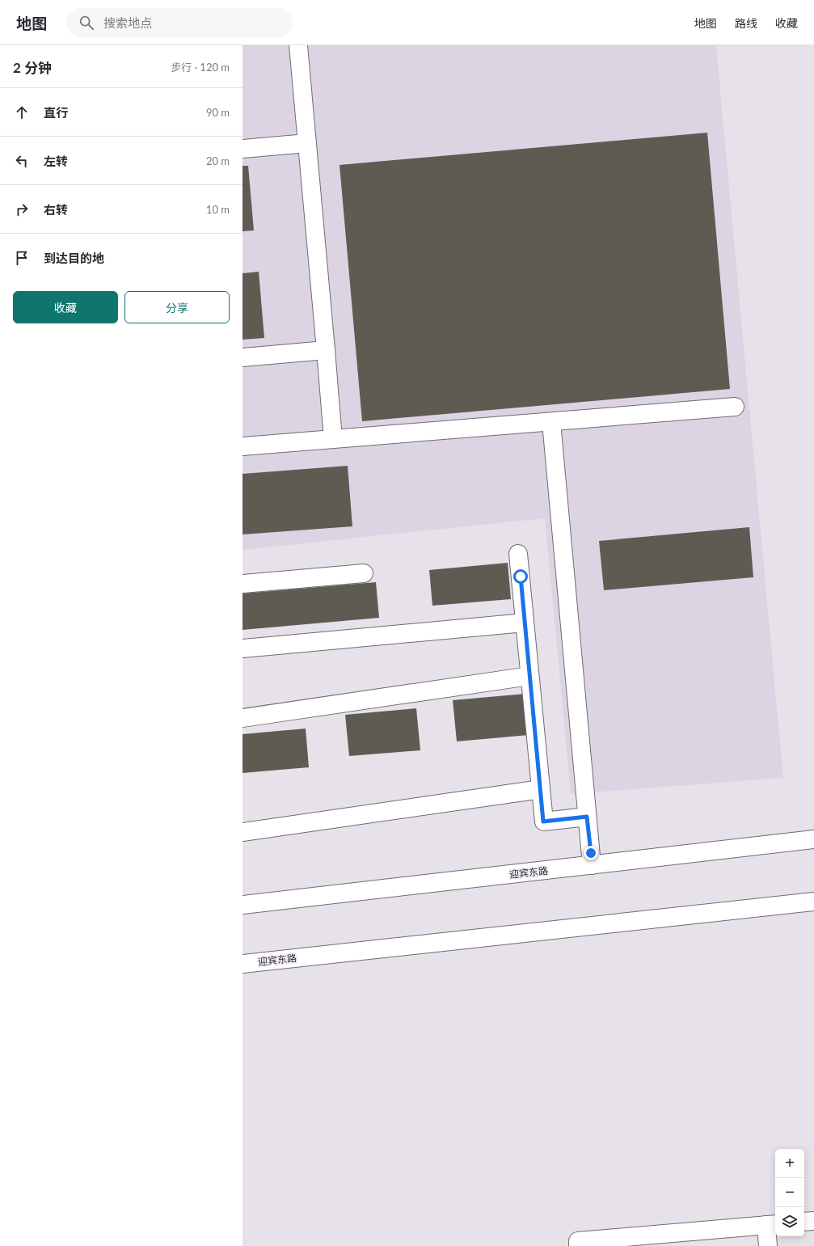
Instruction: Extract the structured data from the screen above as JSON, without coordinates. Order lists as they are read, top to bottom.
{
  "streets": {
    "main road": ["迎宾东路"]
  },
  "page": {
    "header": "地图",
    "search": "搜索地点",
    "nav": ["地图", "路线", "收藏"],
    "heading": ["2 分钟", "步行 · 120 m"],
    "list": [
      ["直行", "90 m"],
      ["左转", "20 m"],
      ["右转", "10 m"],
      "到达目的地"
    ],
    "buttons": ["收藏", "分享"],
    "map_buttons": ["+", "−"]
  }
}
